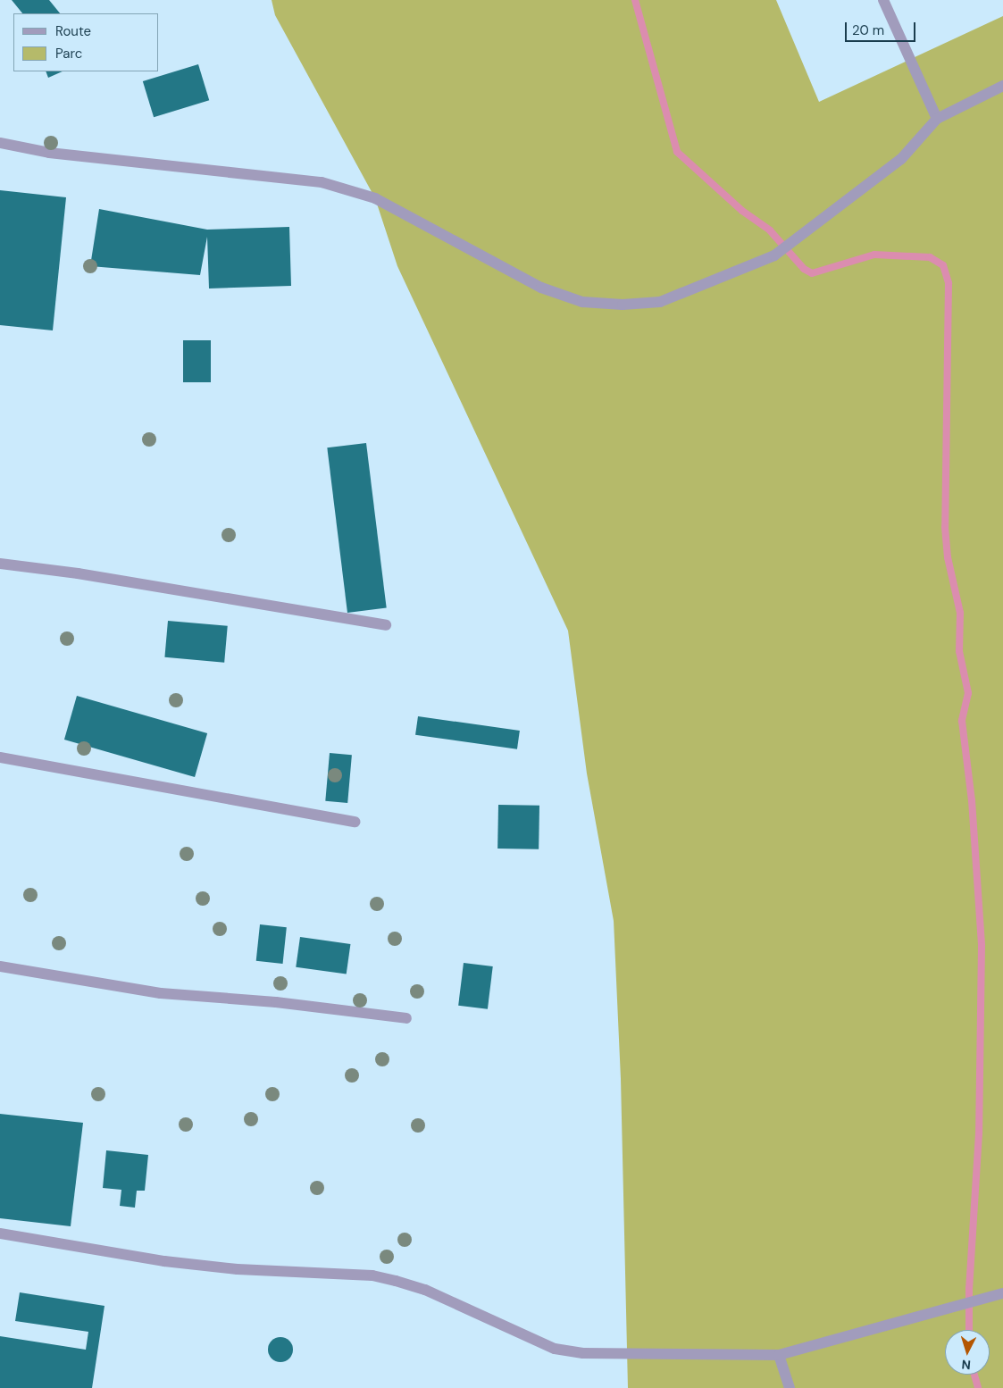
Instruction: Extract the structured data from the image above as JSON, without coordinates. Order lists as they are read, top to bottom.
{
  "legend": ["Route", "Parc"],
  "scale_bar": "20 m",
  "north": "bottom"
}
